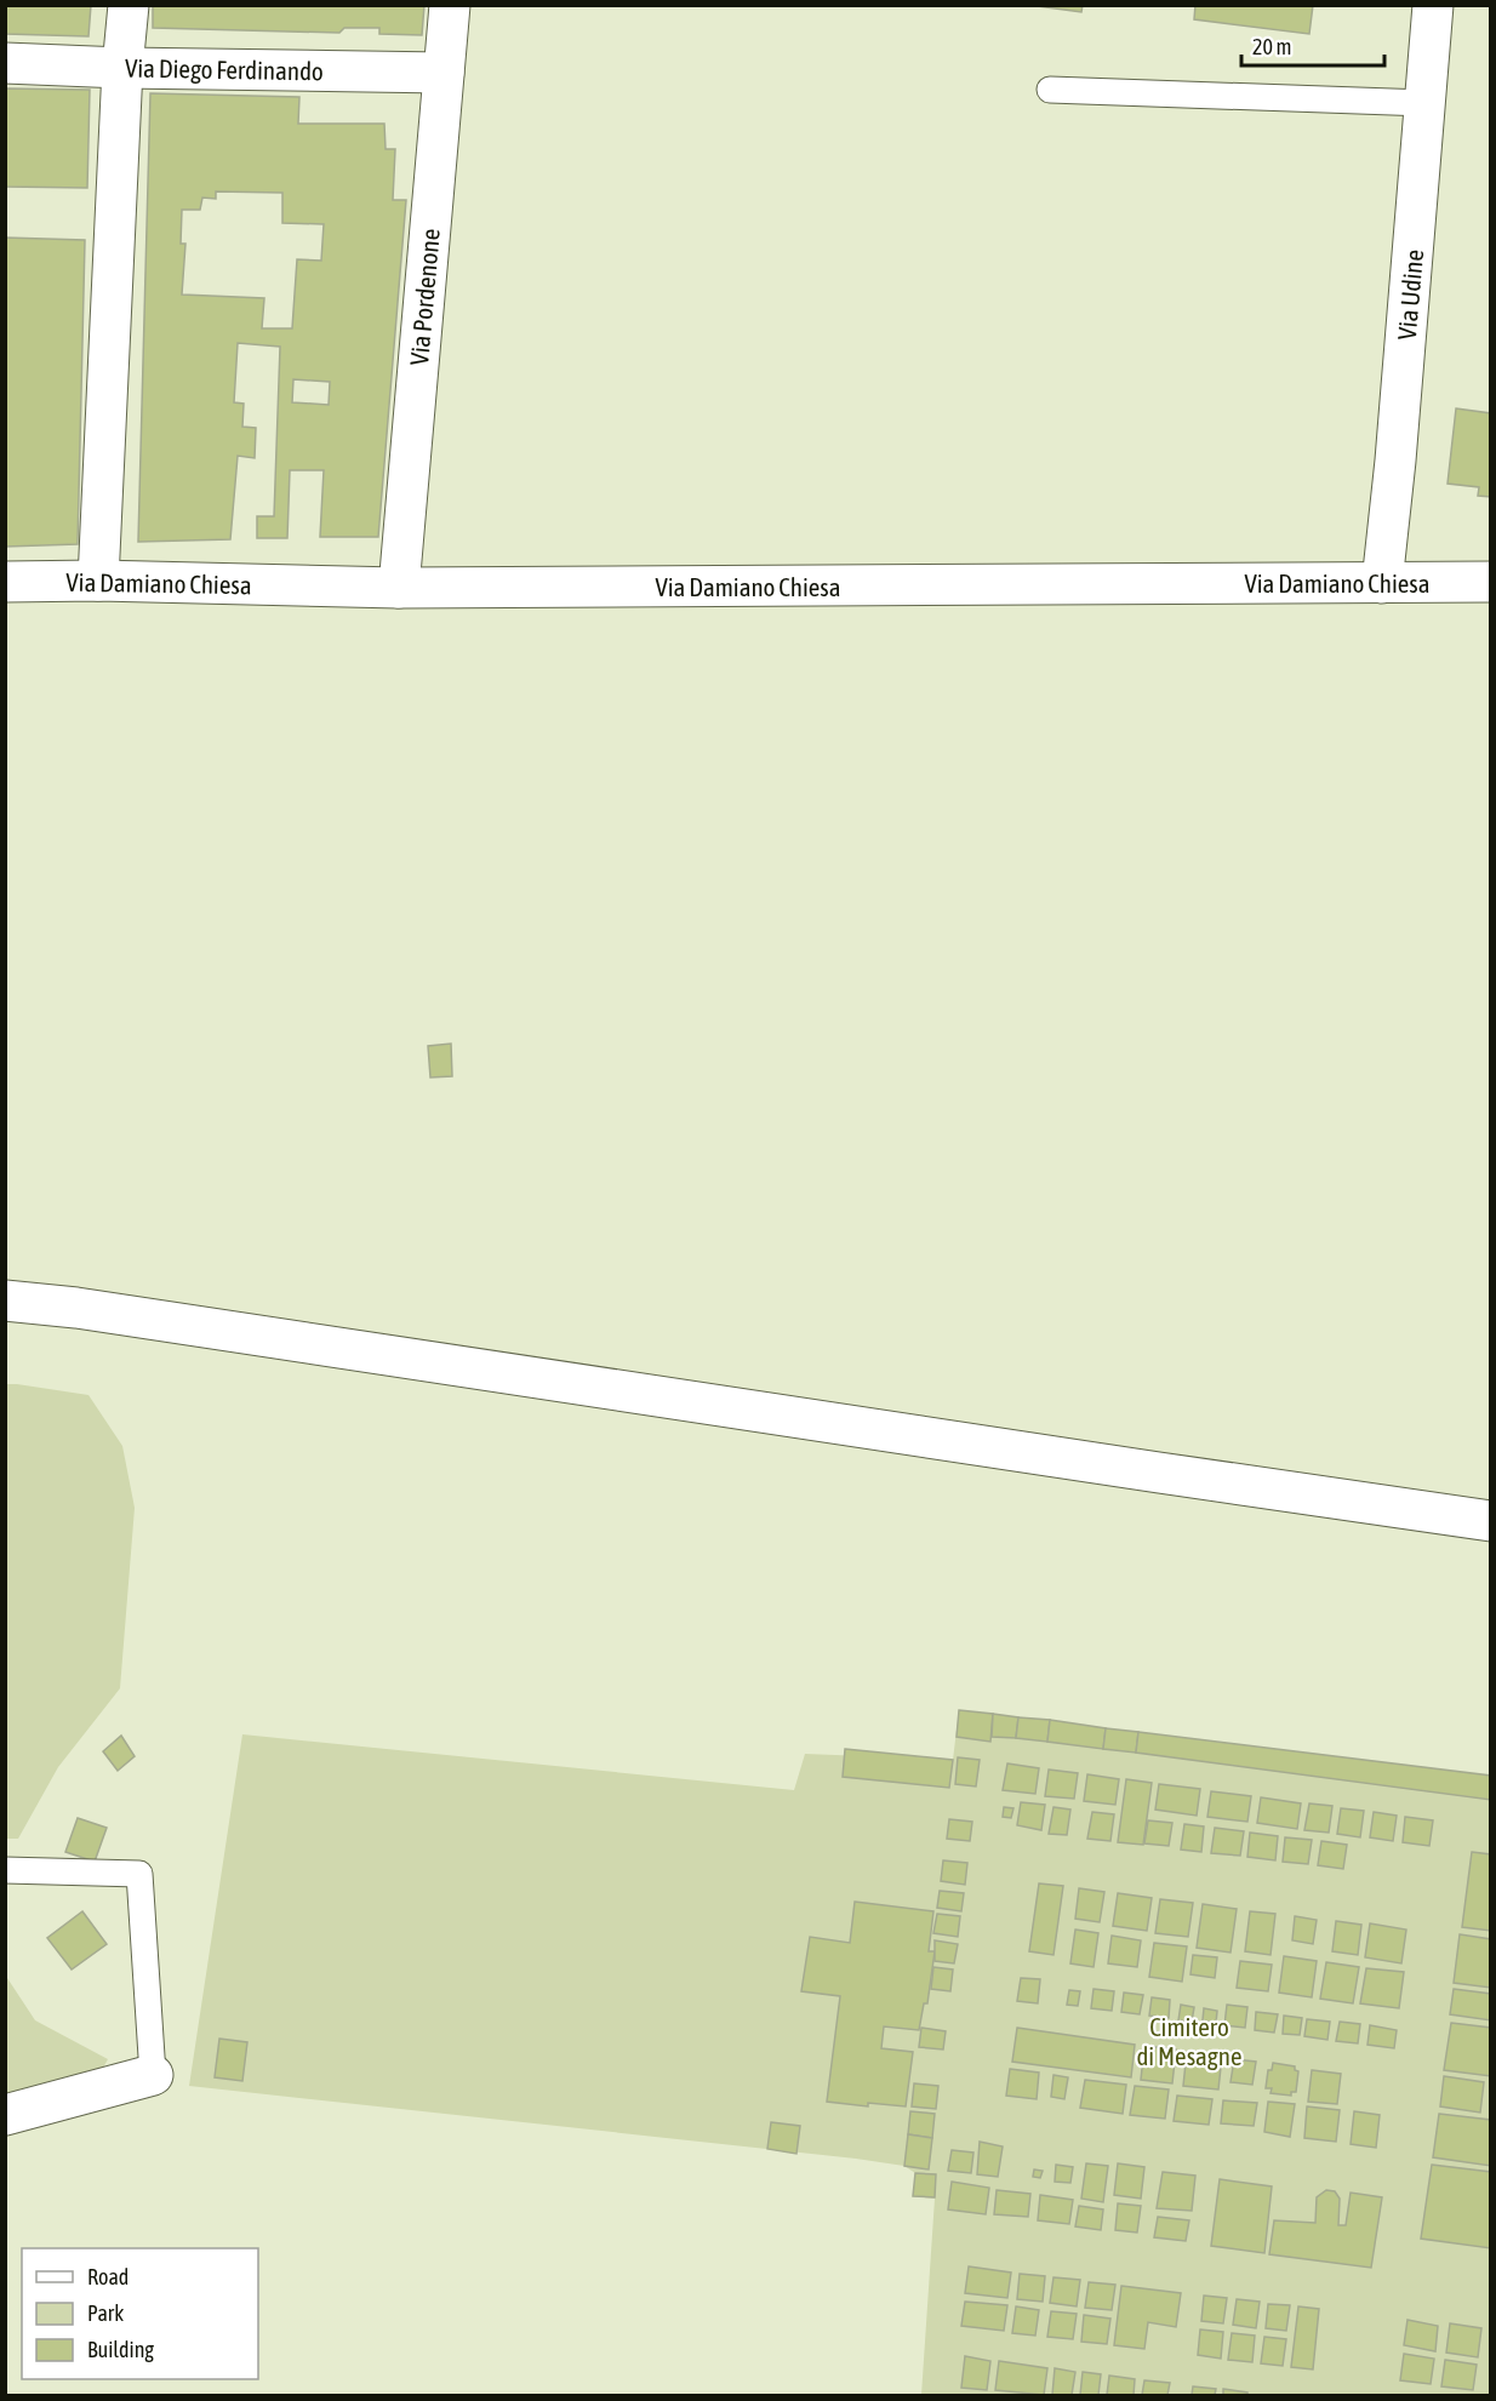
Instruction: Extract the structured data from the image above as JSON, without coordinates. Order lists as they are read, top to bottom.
{
  "streets": {
    "street": [
      "Via Diego Ferdinando",
      "Via Udine",
      "Via Pordenone",
      "Via Damiano Chiesa"
    ]
  },
  "crossings": [
    ["Via Diego Ferdinando", "Via Pordenone"],
    ["Via Udine", "Via Damiano Chiesa"],
    ["Via Pordenone", "Via Damiano Chiesa"]
  ],
  "parks": ["Cimitero di Mesagne"],
  "legend": ["Road", "Park", "Building"],
  "scale_bar": "20 m"
}
